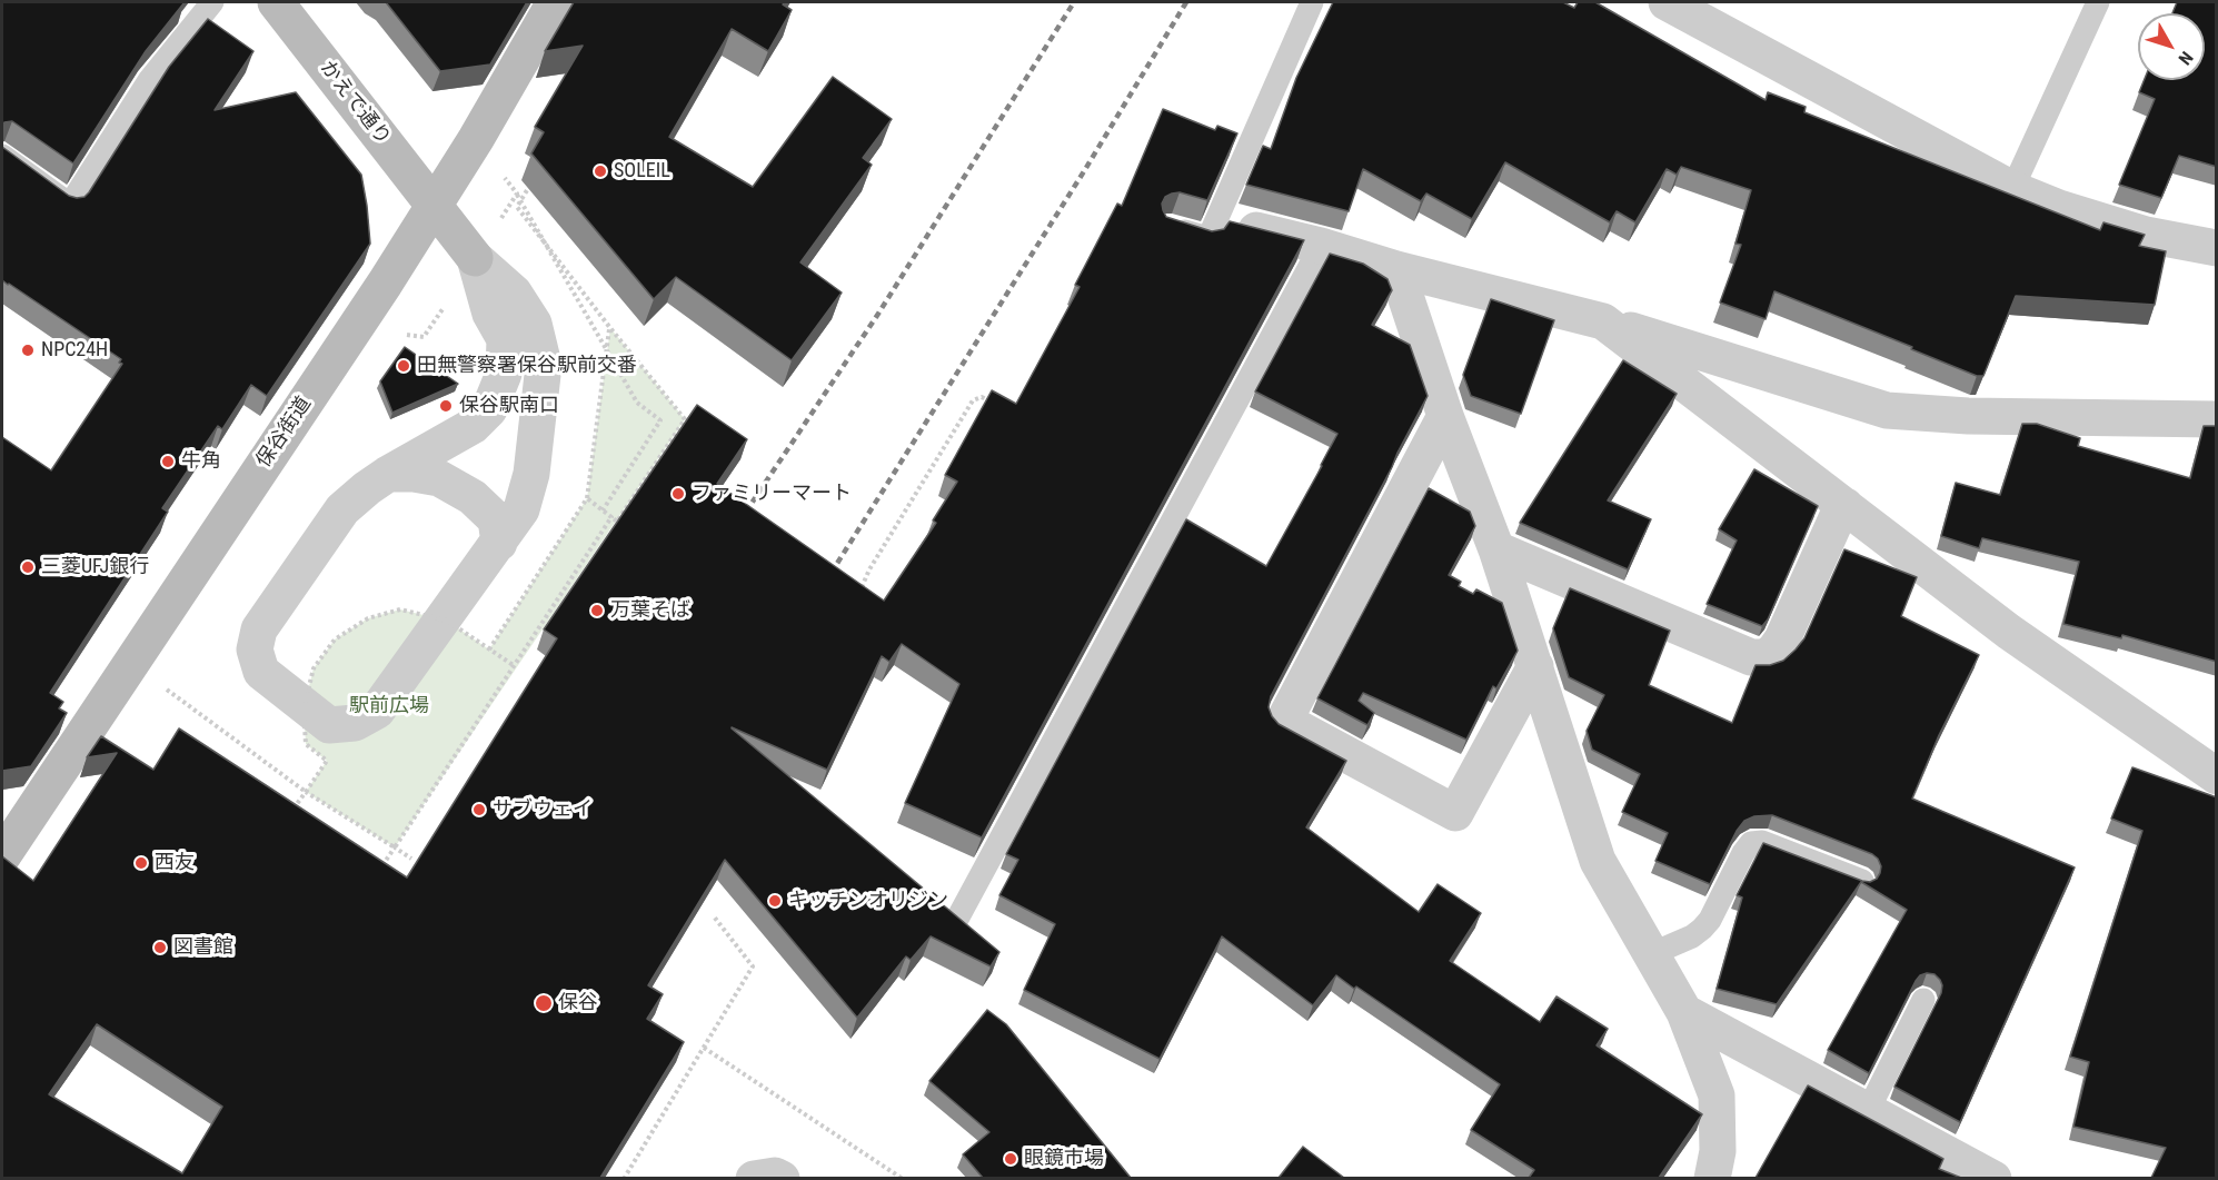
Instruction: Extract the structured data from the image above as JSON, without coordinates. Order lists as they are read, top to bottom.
{
  "streets": {
    "main road": ["かえで通り", "保谷街道"]
  },
  "crossings": [
    ["かえで通り", "保谷街道"]
  ],
  "parks": ["駅前広場"],
  "places": [
    "SOLEIL",
    "NPC24H",
    "田無警察署保谷駅前交番",
    "保谷駅南口",
    "牛角",
    "ファミリーマート",
    "三菱UFJ銀行",
    "万葉そば",
    "サブウェイ",
    "西友",
    "キッチンオリジン",
    "図書館",
    "保谷",
    "眼鏡市場"
  ],
  "north": "bottom right"
}
